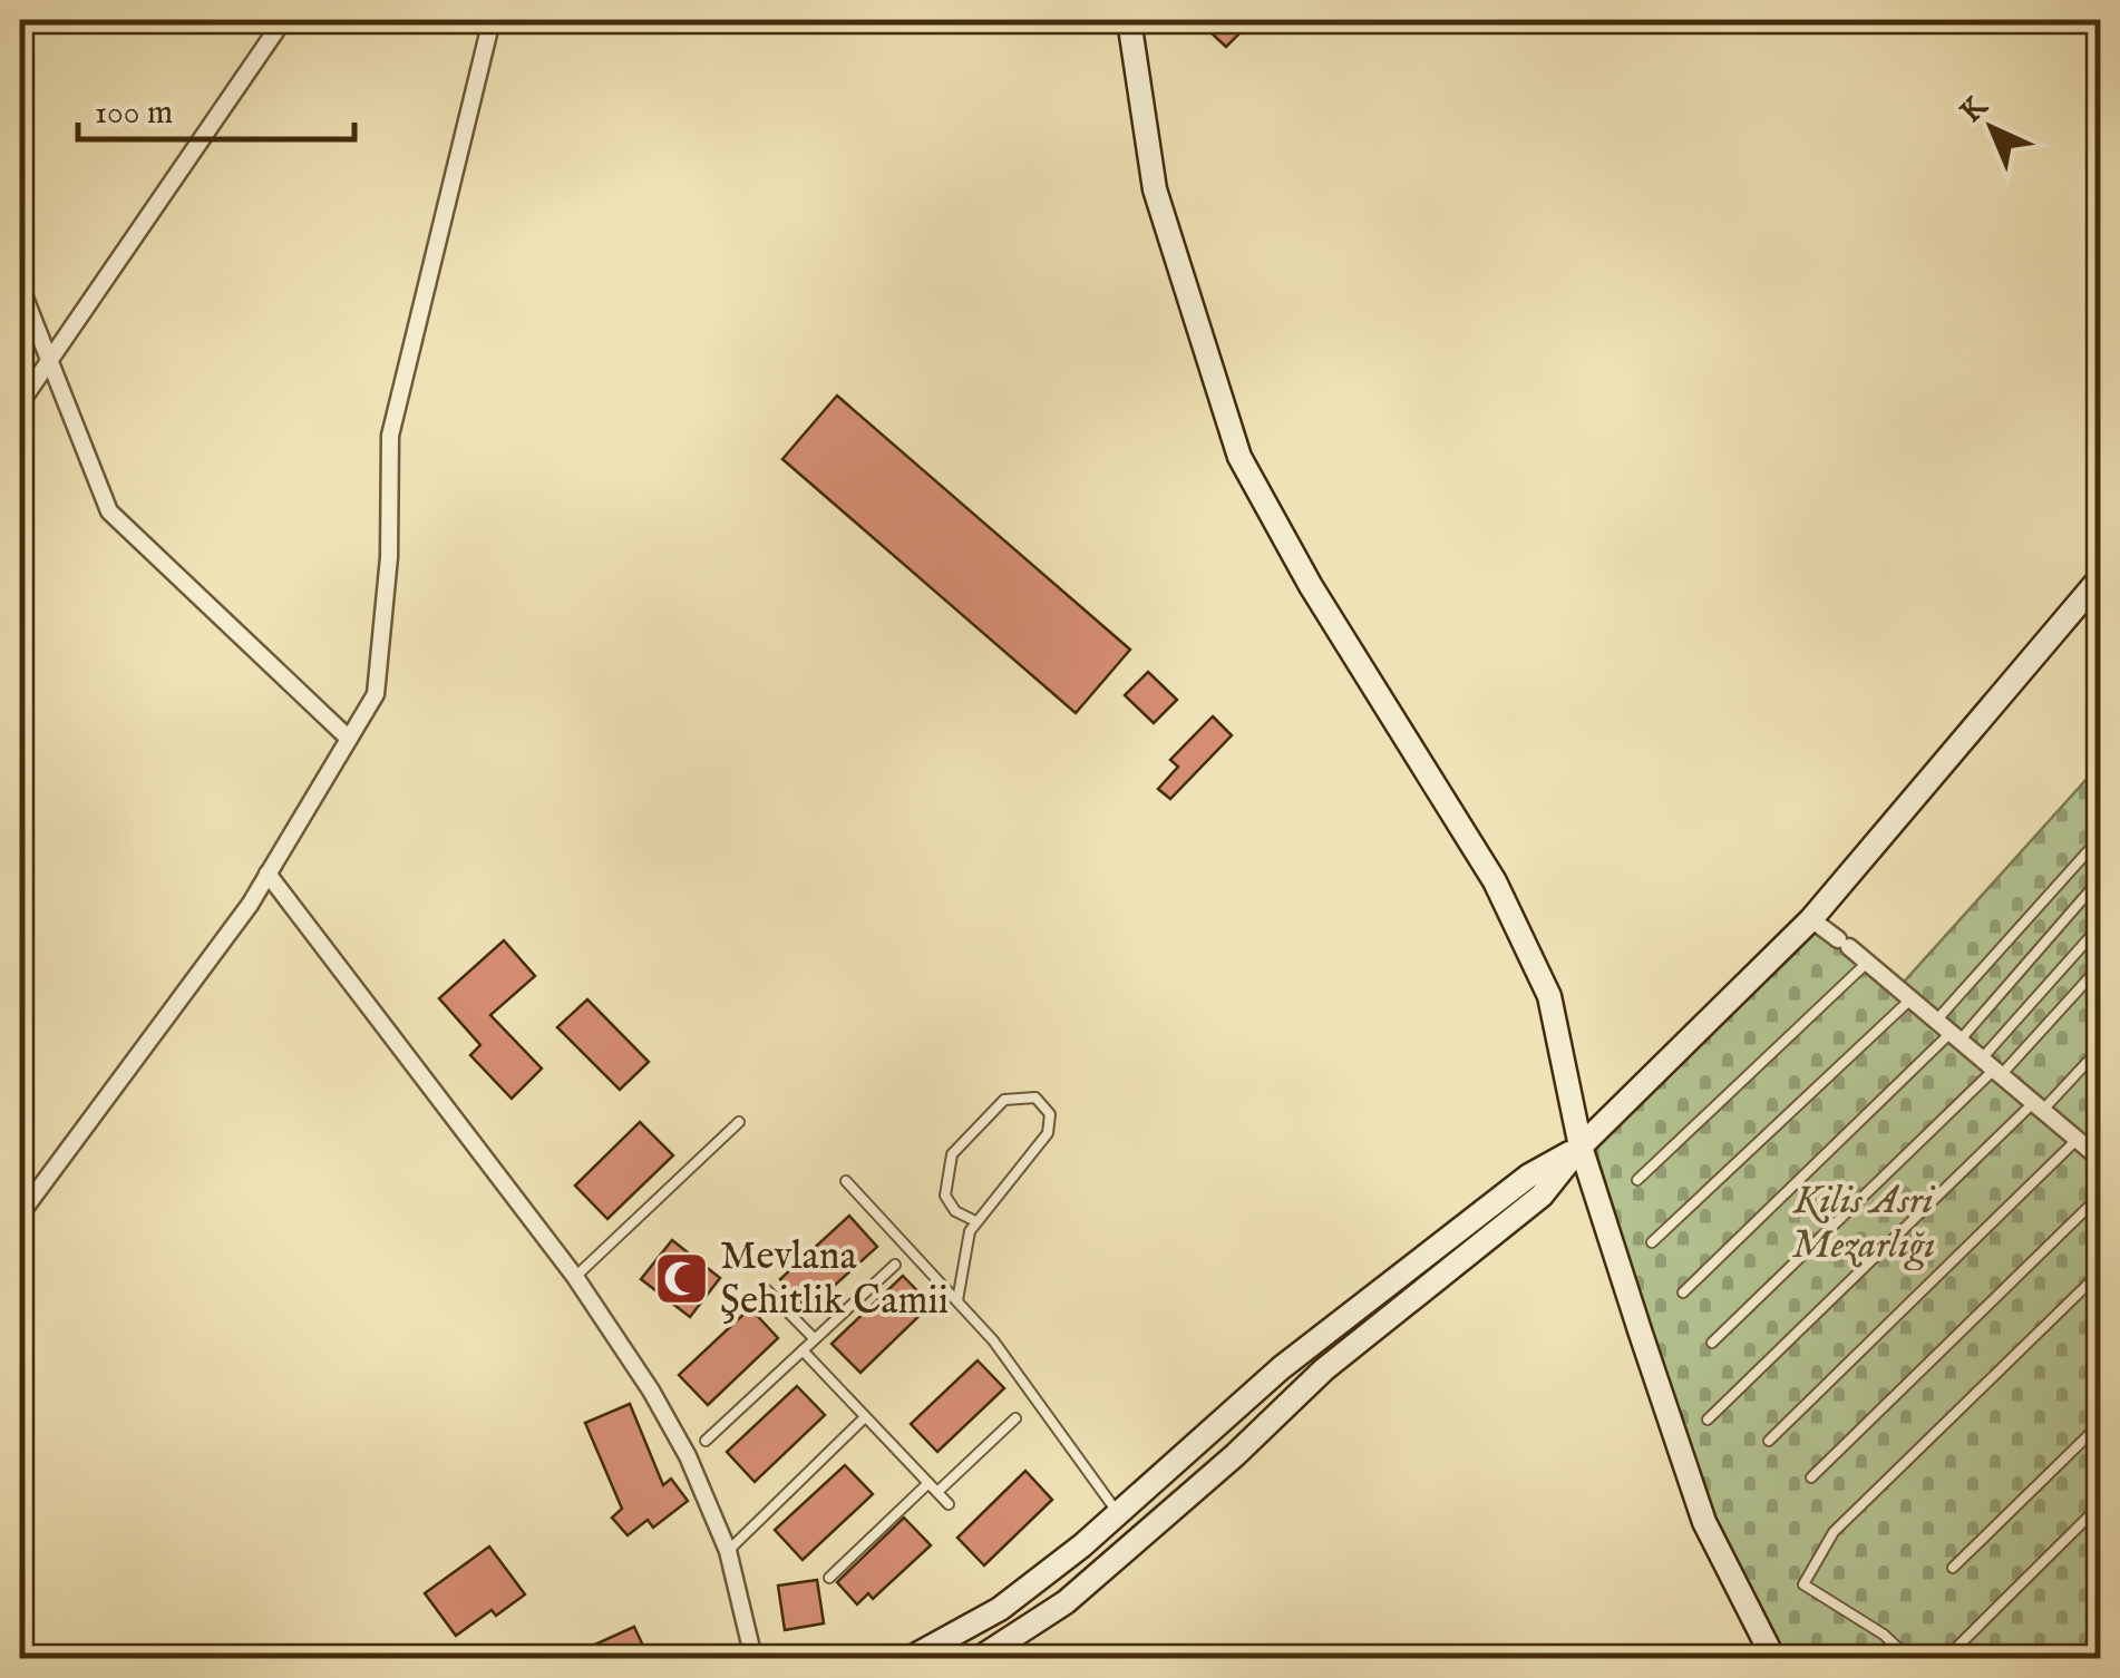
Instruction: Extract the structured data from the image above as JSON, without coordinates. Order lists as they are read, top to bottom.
{
  "parks": ["Kilis Asri Mezarlığı"],
  "places": {
    "mosque": ["Mevlana Şehitlik Camii"]
  },
  "scale_bar": "100 m",
  "north": "top left"
}
